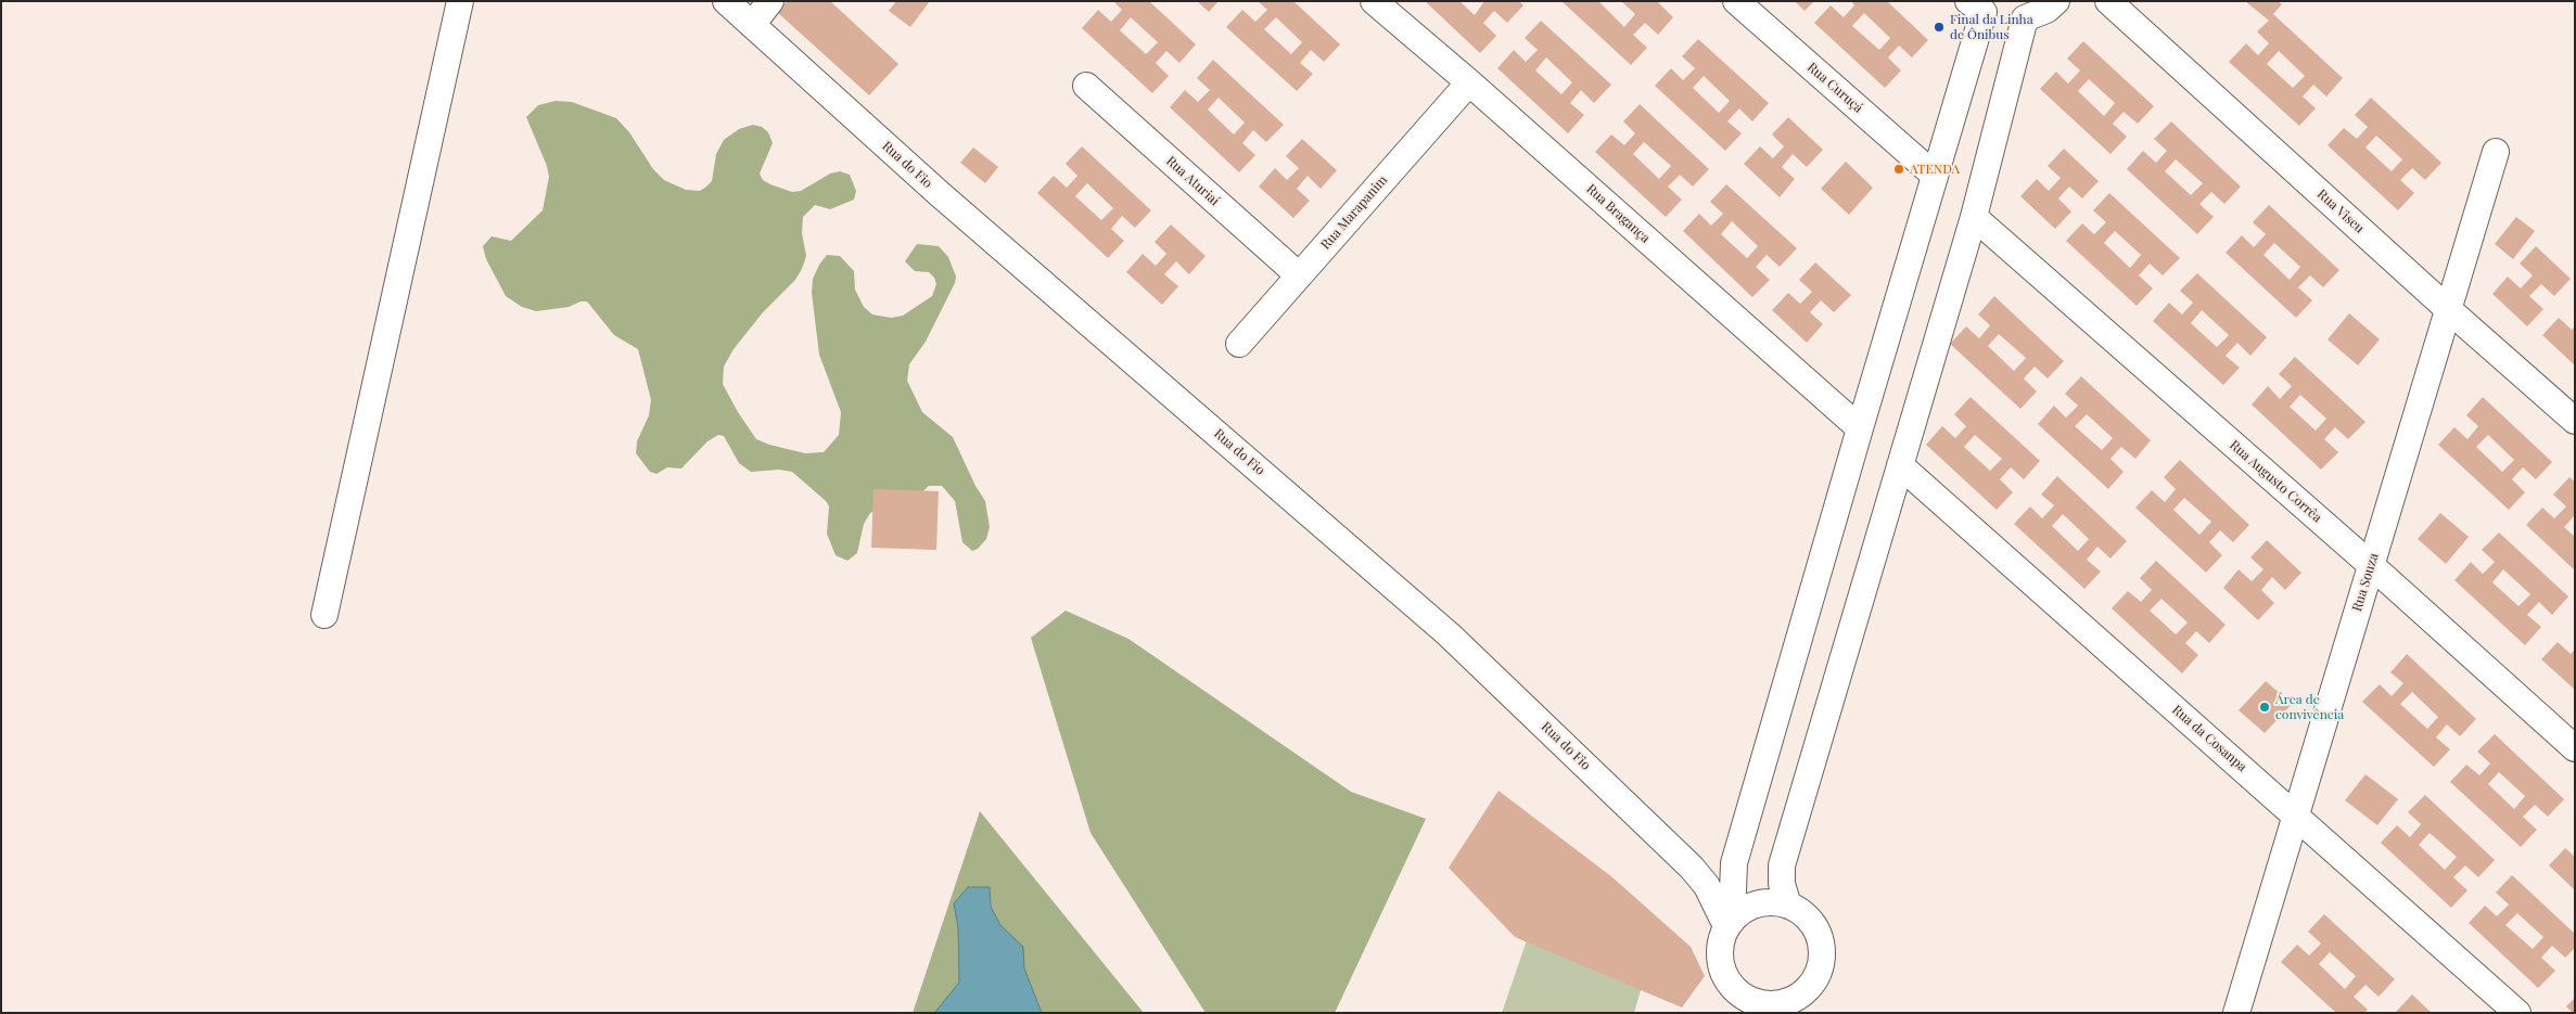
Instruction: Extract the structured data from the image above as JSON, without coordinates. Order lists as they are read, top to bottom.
{
  "streets": {
    "street": [
      "Rua Curuçá",
      "Rua do Fio",
      "Rua Aturiaí",
      "Rua Viseu",
      "Rua Marapanim",
      "Rua Bragança",
      "Rua Augusto Corrêa",
      "Rua Souza",
      "Rua da Cosanpa"
    ]
  },
  "crossings": [
    ["Rua Aturiaí", "Rua Marapanim"],
    ["Rua Viseu", "Rua Souza"],
    ["Rua Marapanim", "Rua Bragança"],
    ["Rua Augusto Corrêa", "Rua Souza"],
    ["Rua Souza", "Rua da Cosanpa"]
  ],
  "places": ["Final da Linha de Ônibus", "ATENDA", "Área de convivência"]
}
